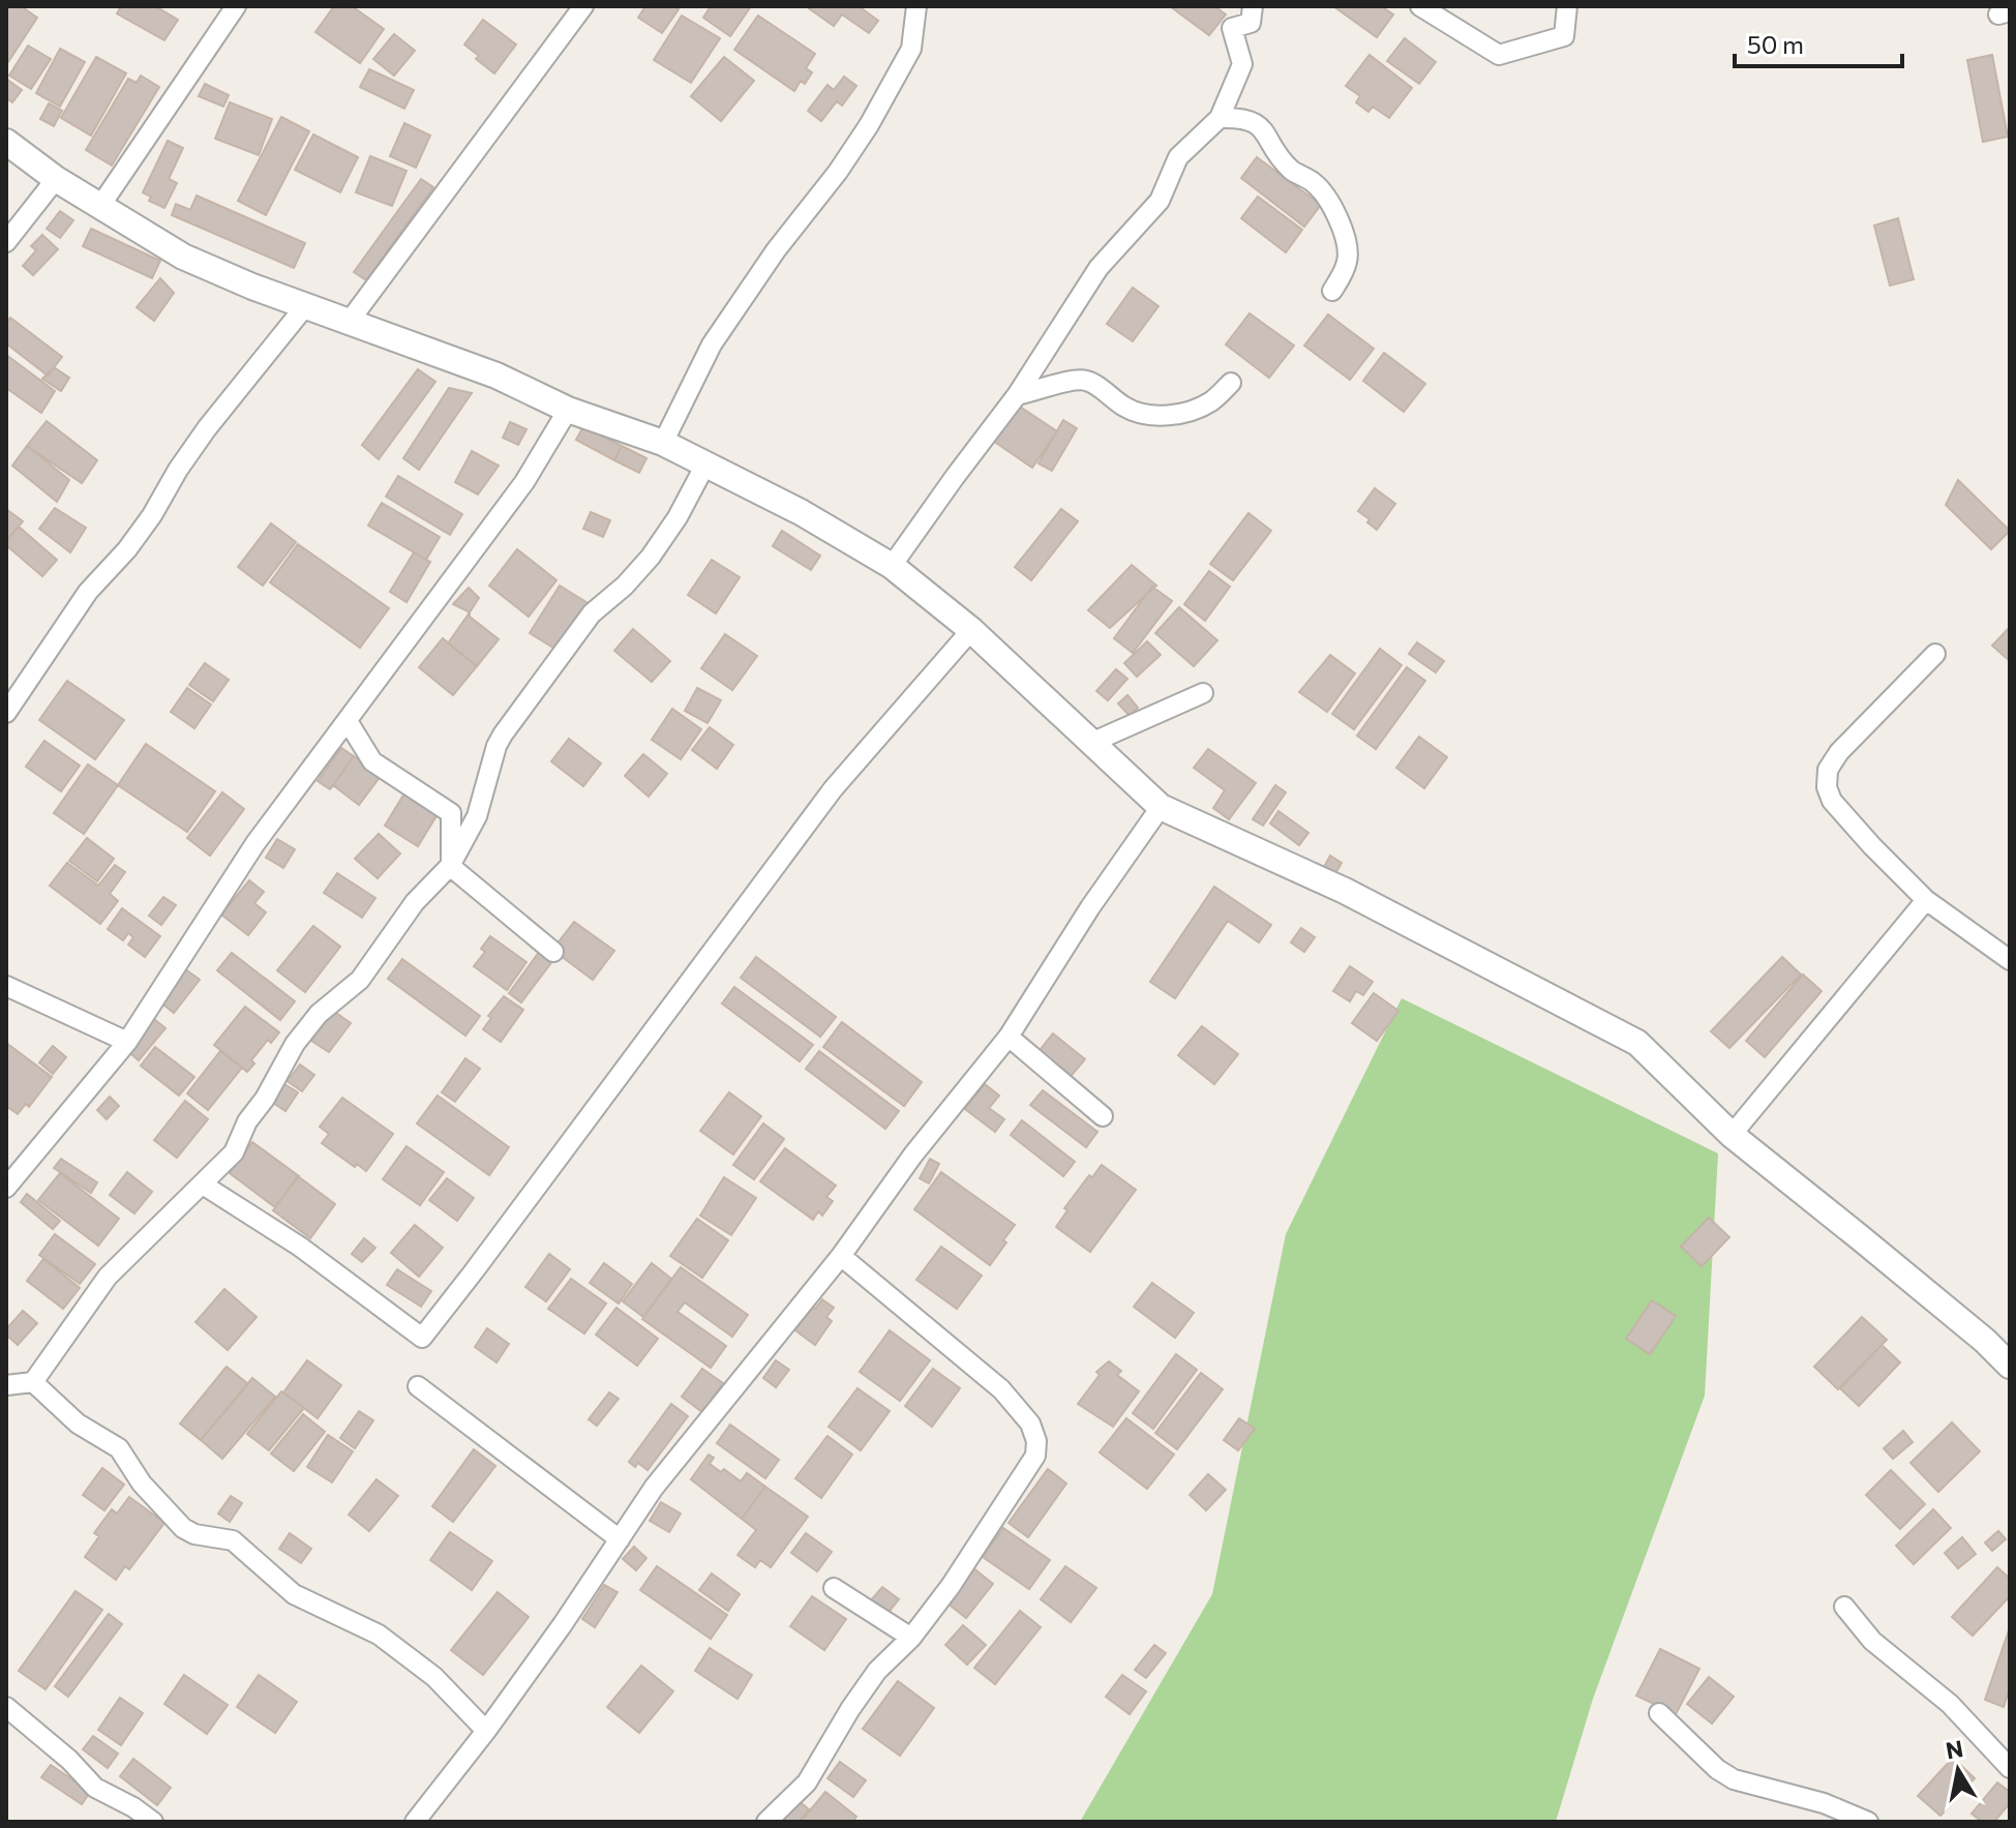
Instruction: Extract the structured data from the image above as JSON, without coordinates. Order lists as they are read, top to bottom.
{
  "scale_bar": "50 m",
  "north": "top"
}
